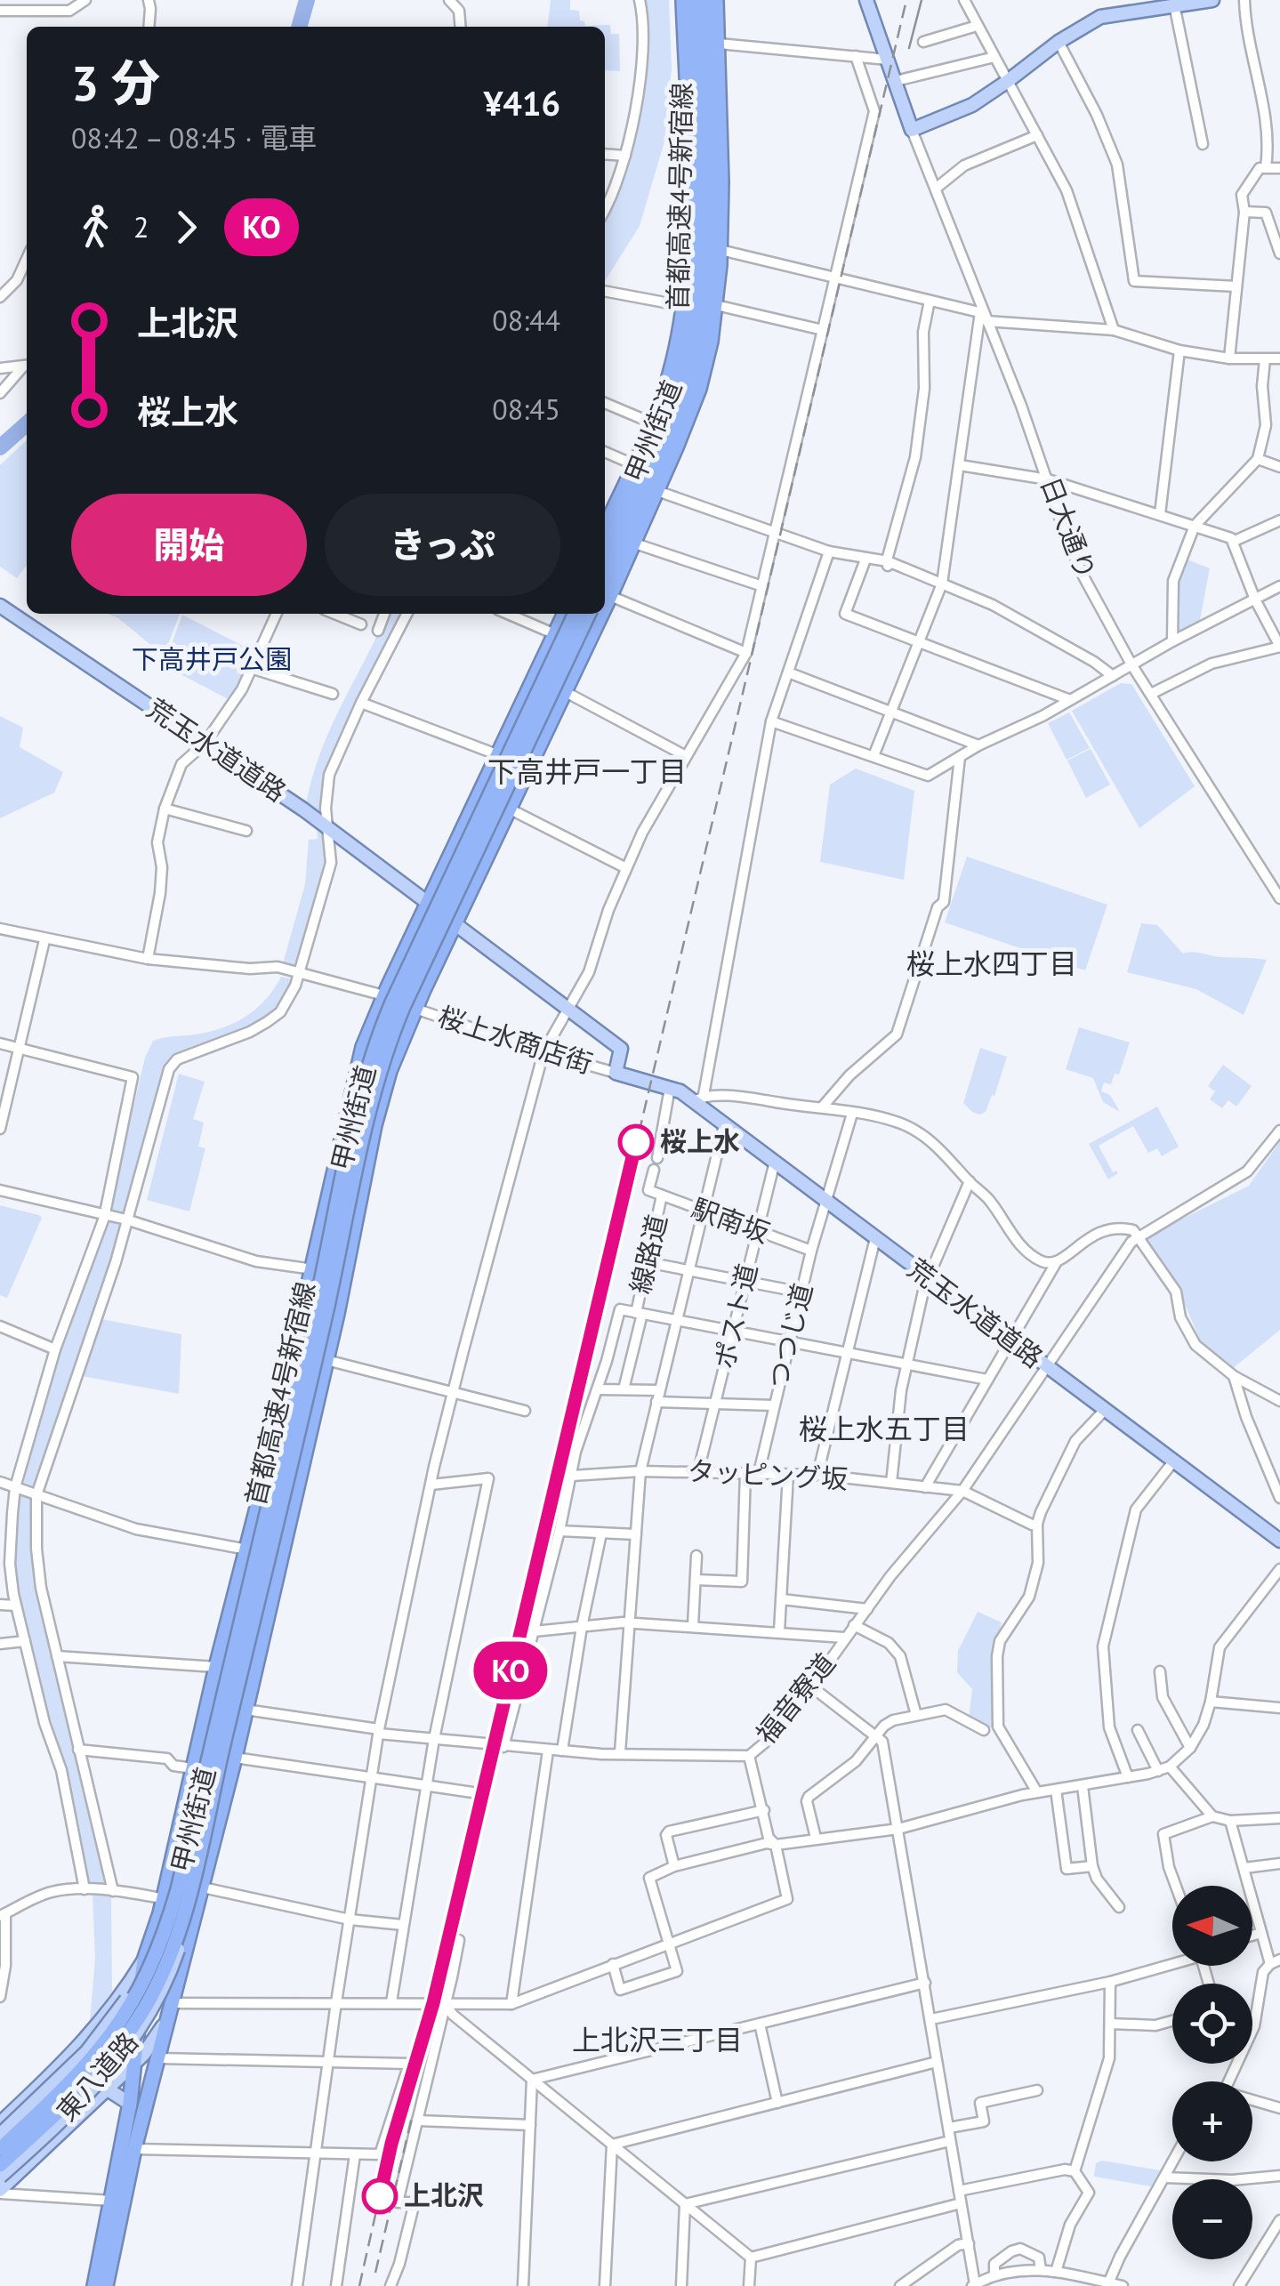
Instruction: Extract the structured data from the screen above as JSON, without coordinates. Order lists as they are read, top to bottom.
{
  "streets": {
    "highway": ["首都高速4号新宿線", "甲州街道"],
    "main road": ["荒玉水道道路", "東八道路"],
    "street": [
      "日大通り",
      "桜上水商店街",
      "駅南坂",
      "線路道",
      "ポスト道",
      "つつじ道",
      "タッピング坂",
      "福音寮道"
    ]
  },
  "crossings": [
    ["首都高速4号新宿線", "甲州街道"],
    ["甲州街道", "荒玉水道道路"],
    ["甲州街道", "桜上水商店街"],
    ["甲州街道", "福音寮道"],
    ["甲州街道", "東八道路"],
    ["荒玉水道道路", "桜上水商店街"],
    ["荒玉水道道路", "ポスト道"],
    ["荒玉水道道路", "つつじ道"],
    ["荒玉水道道路", "福音寮道"],
    ["駅南坂", "線路道"],
    ["駅南坂", "ポスト道"],
    ["駅南坂", "つつじ道"],
    ["線路道", "タッピング坂"],
    ["線路道", "福音寮道"],
    ["ポスト道", "タッピング坂"],
    ["つつじ道", "タッピング坂"],
    ["タッピング坂", "福音寮道"]
  ],
  "districts": [
    "下高井戸一丁目",
    "桜上水四丁目",
    "桜上水五丁目",
    "上北沢三丁目"
  ],
  "parks": ["下高井戸公園"],
  "places": ["桜上水", "上北沢"],
  "north": "left",
  "page": {
    "on_map": "KO",
    "heading": ["3 分", "08:42 – 08:45 · 電車", "¥416"],
    "legs": ["2", "KO"],
    "list": [
      {
        "name": "上北沢",
        "value": "08:44"
      },
      {
        "name": "桜上水",
        "value": "08:45"
      }
    ],
    "buttons": ["開始", "きっぷ"],
    "map_buttons": ["+", "−"]
  }
}
